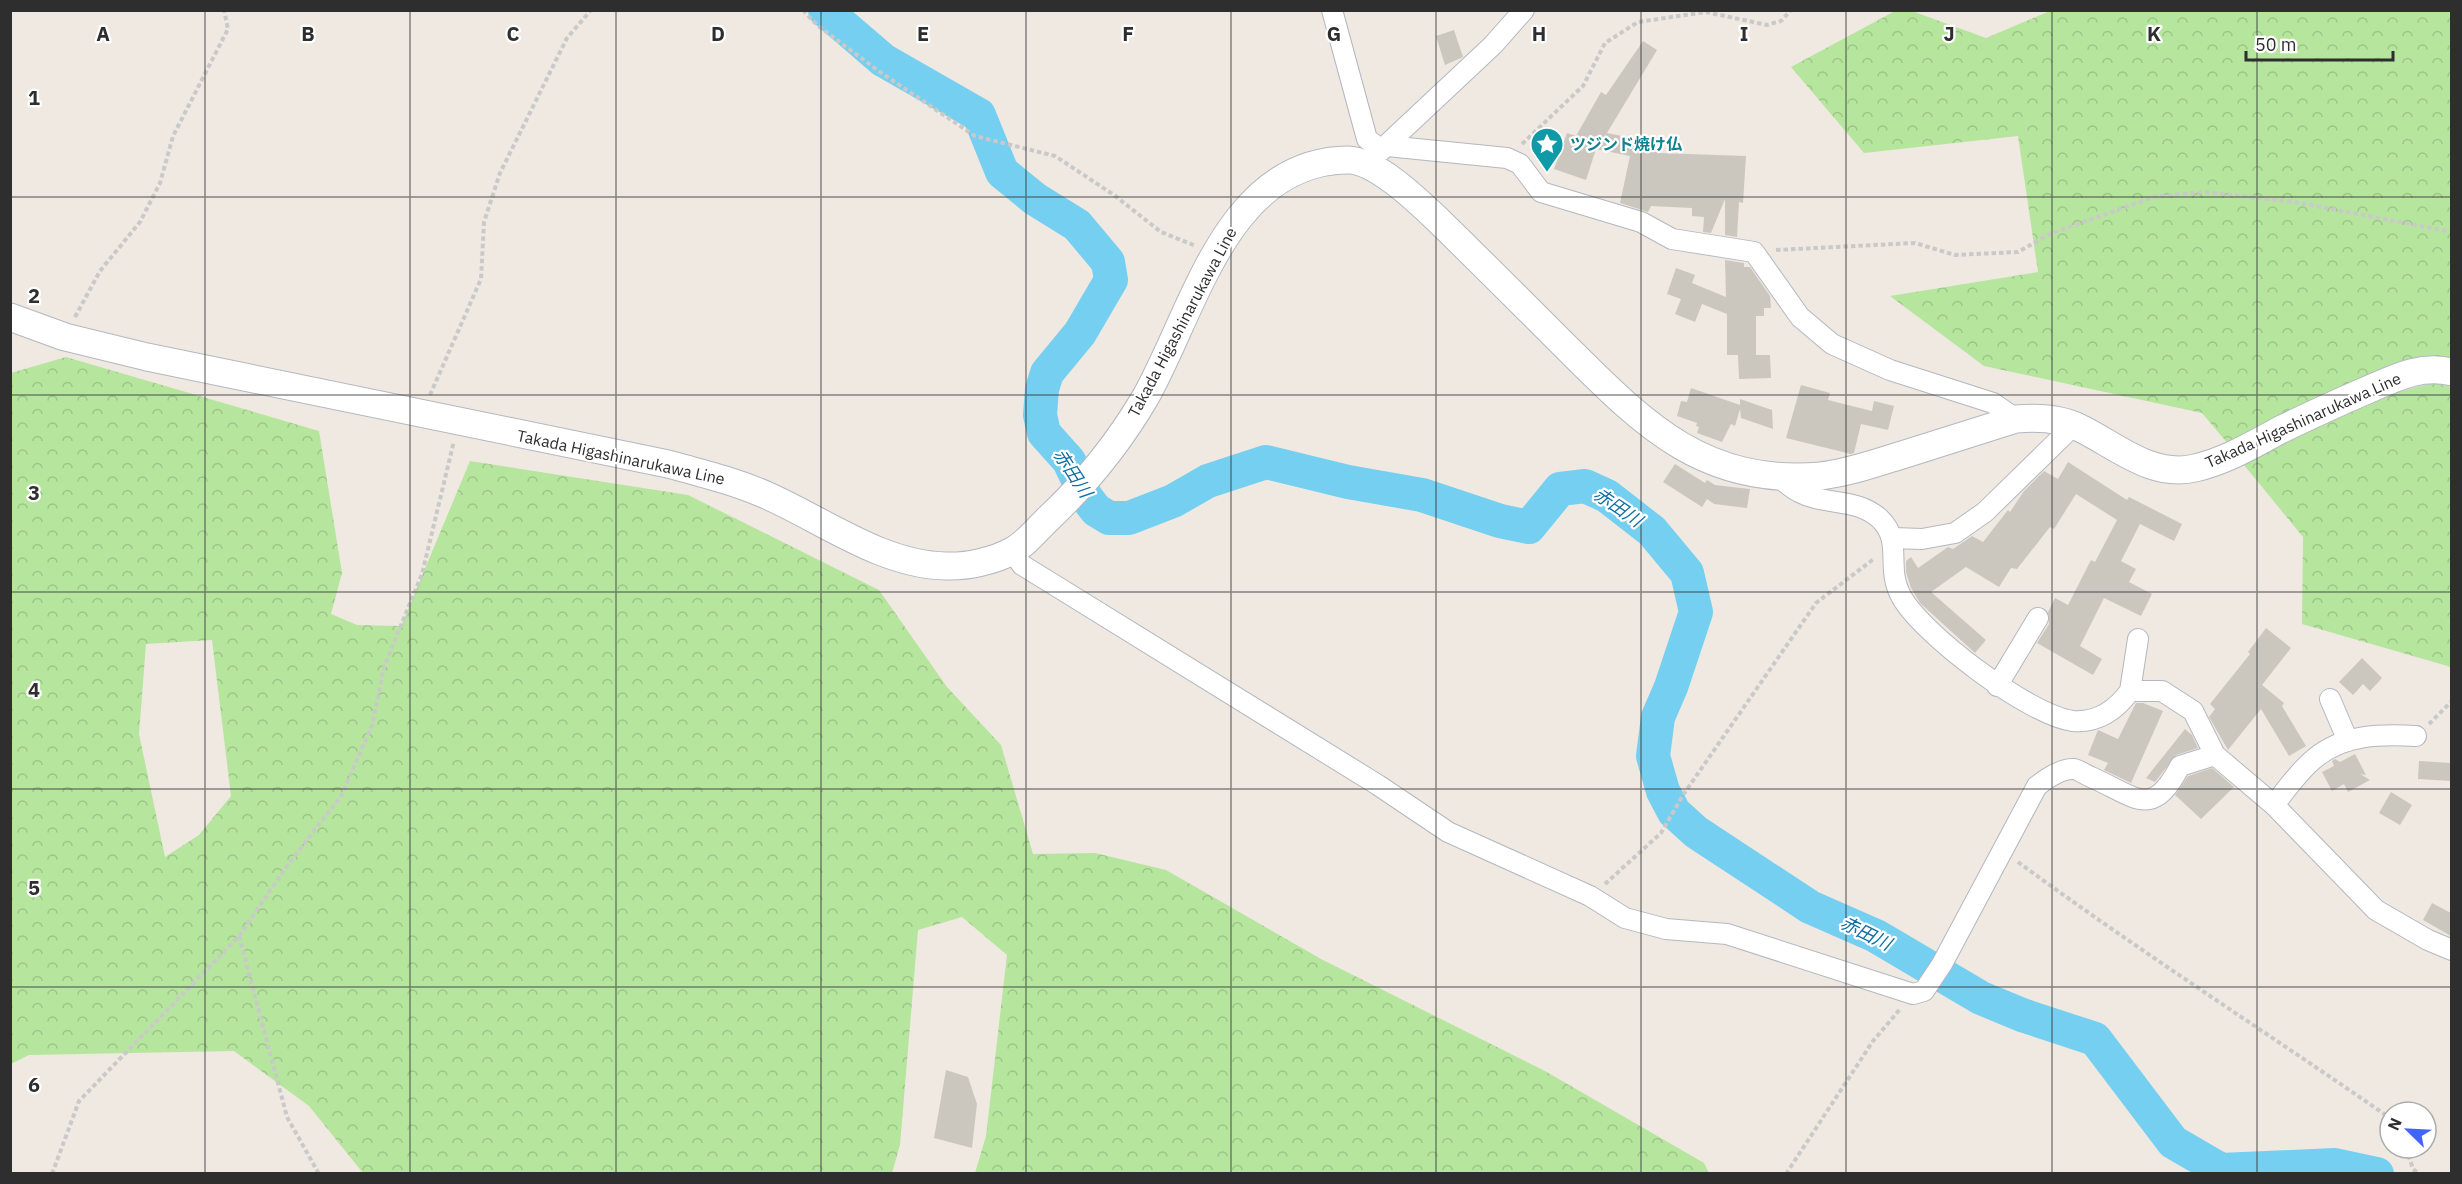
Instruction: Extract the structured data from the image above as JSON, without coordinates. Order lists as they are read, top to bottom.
{
  "streets": {
    "main road": ["Takada Higashinarukawa Line"]
  },
  "water": ["赤田川"],
  "places": {
    "place": ["ツジンド焼け仏"]
  },
  "scale_bar": "50 m",
  "north": "top left",
  "grid": {
    "columns": [
      "A",
      "B",
      "C",
      "D",
      "E",
      "F",
      "G",
      "H",
      "I",
      "J",
      "K"
    ],
    "rows": [
      "1",
      "2",
      "3",
      "4",
      "5",
      "6"
    ]
  }
}
